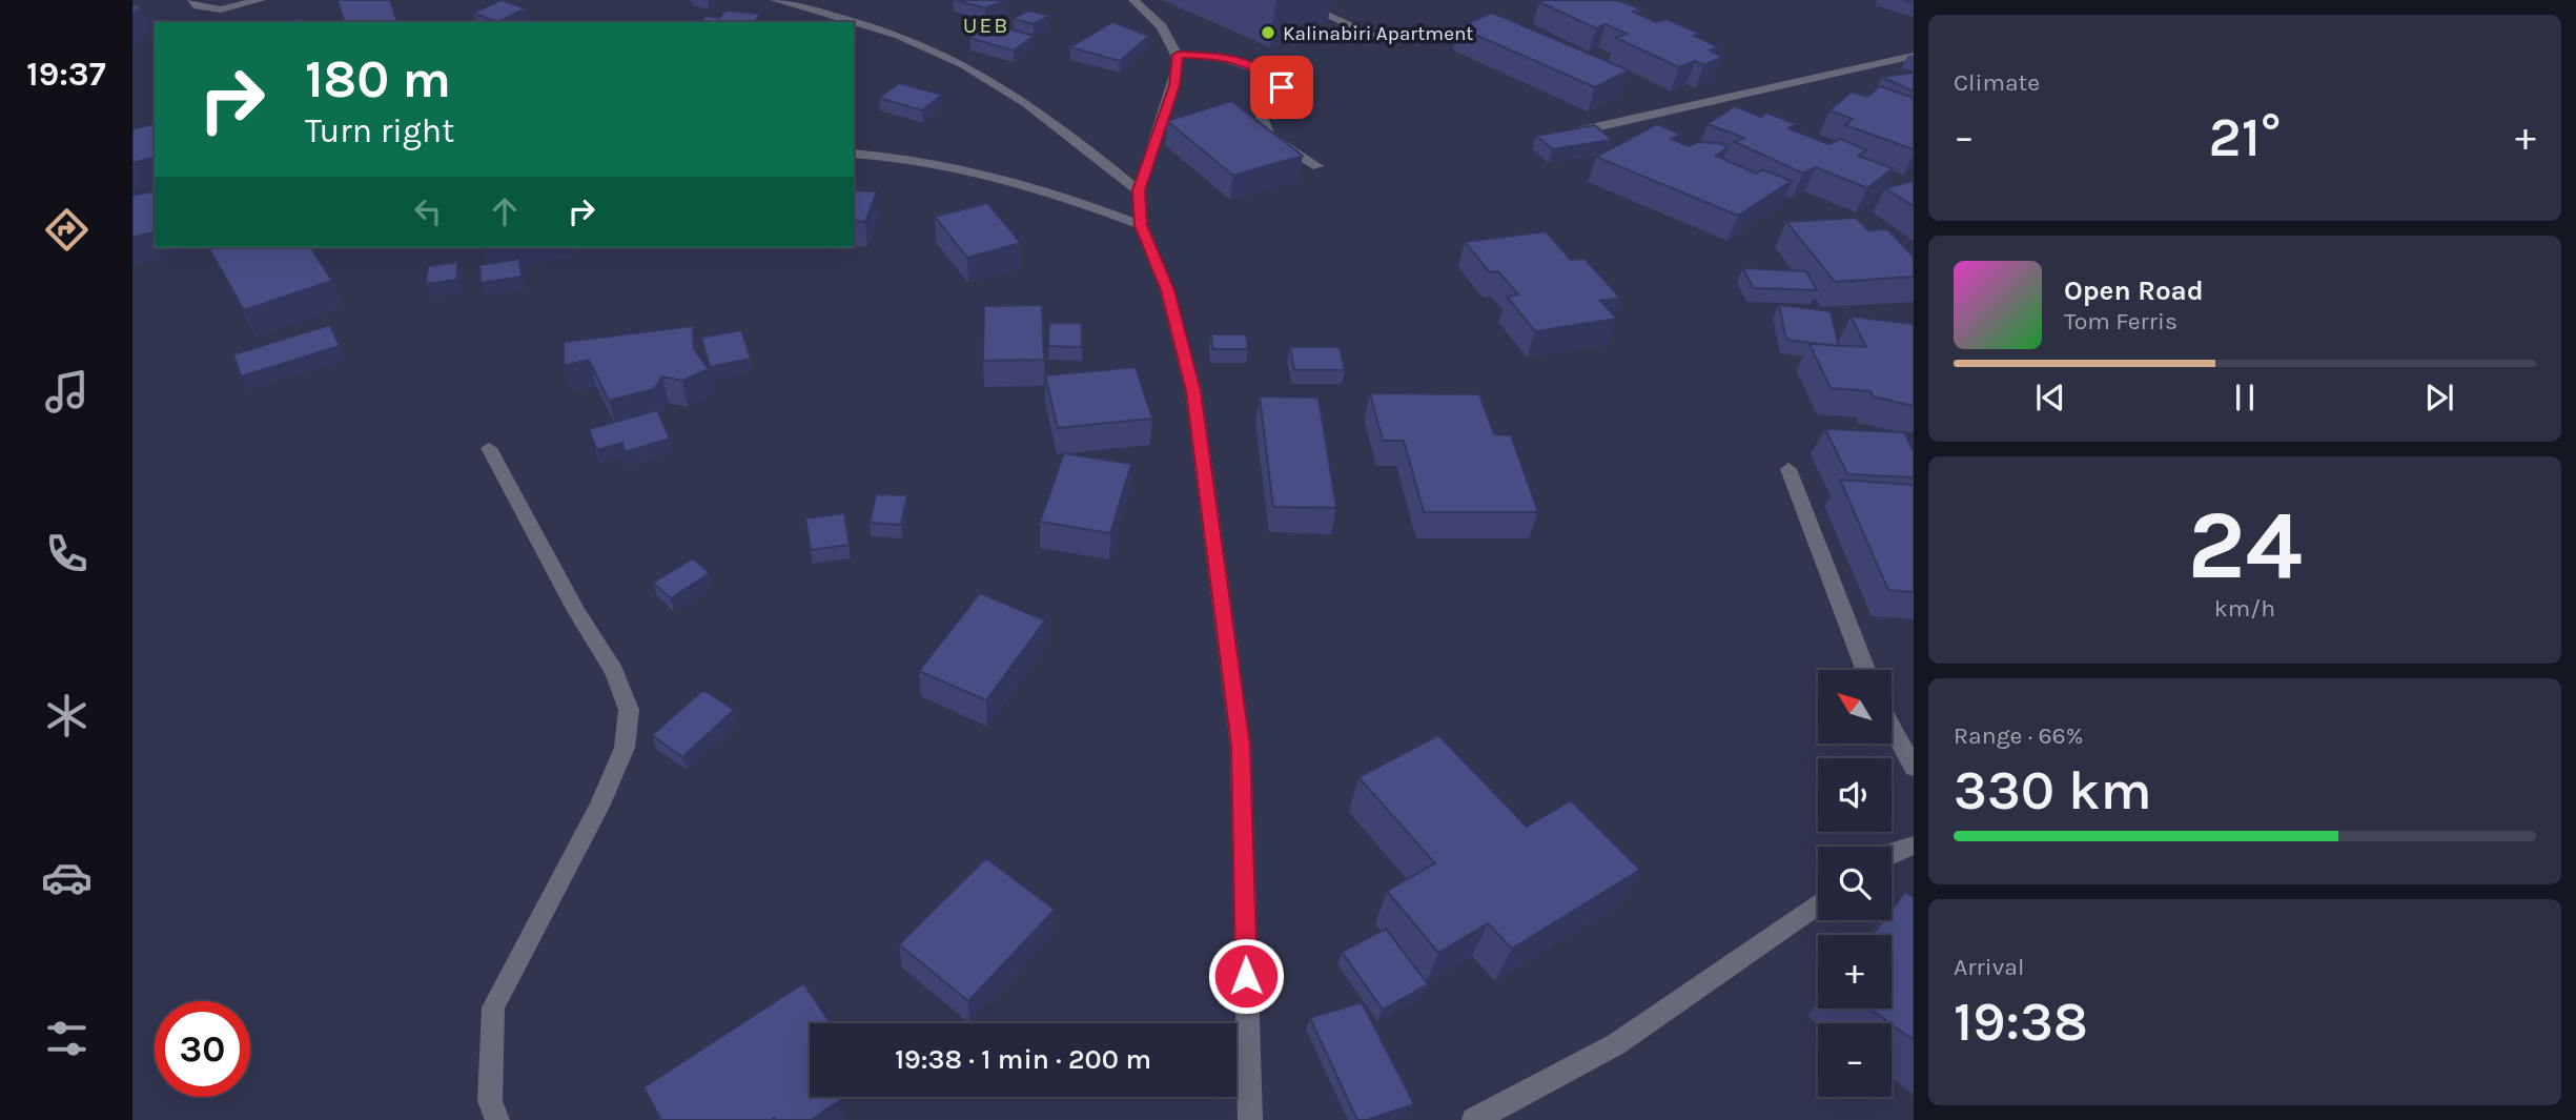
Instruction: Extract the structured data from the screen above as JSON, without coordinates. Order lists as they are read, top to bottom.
{
  "districts": ["UEB"],
  "places": ["Kalinabiri Apartment"],
  "north": "top left",
  "page": {
    "tabs": "19:37",
    "tile": [
      "Climate",
      ["24", "km/h"],
      ["Range · 66%", "330 km"],
      ["Arrival", "19:38"]
    ],
    "turn": ["180 m", "Turn right"],
    "heat": ["−", "21°", "+"],
    "song": ["Open Road", "Tom Ferris"],
    "map_buttons": ["+", "−"],
    "limit": "30",
    "trip": "19:38 · 1 min · 200 m"
  }
}
